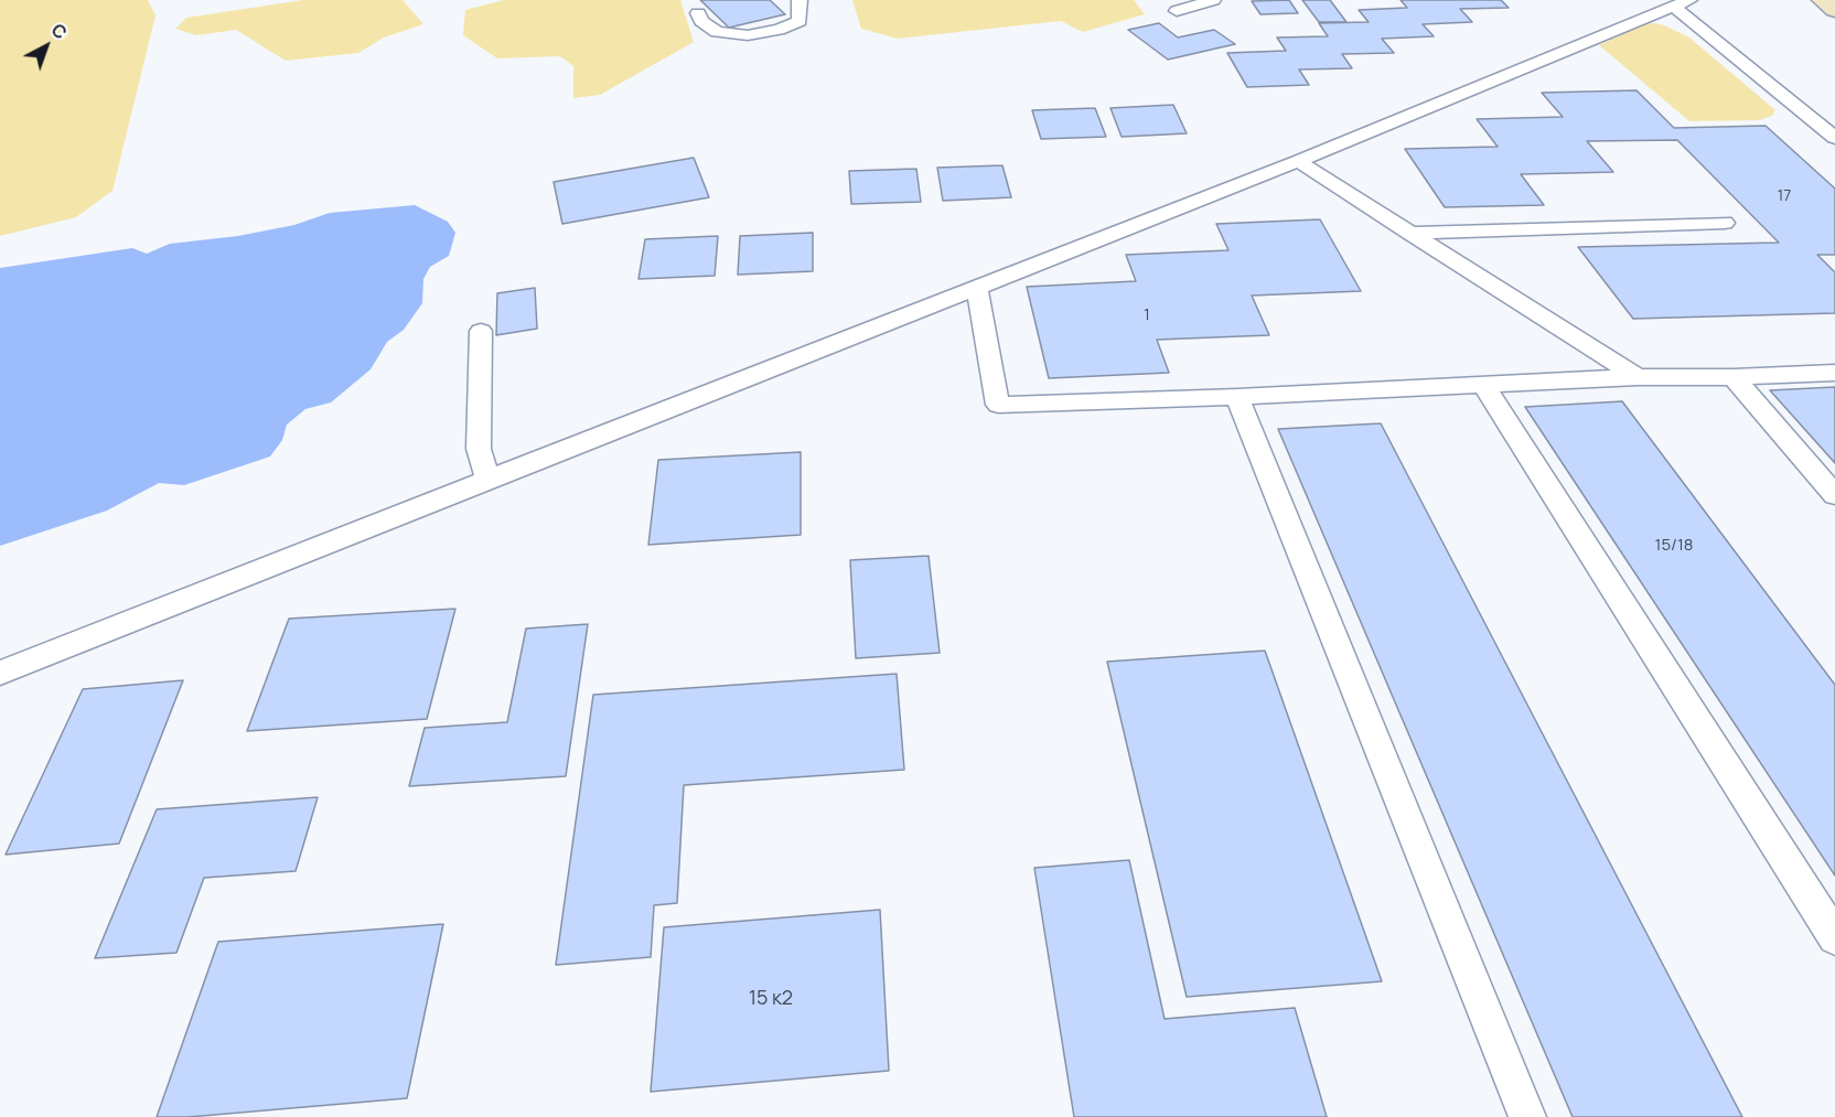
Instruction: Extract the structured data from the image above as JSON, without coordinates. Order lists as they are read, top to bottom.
{
  "house_numbers": [
    "17",
    "1",
    "15/18",
    "15 к2"
  ],
  "north": "top right"
}
